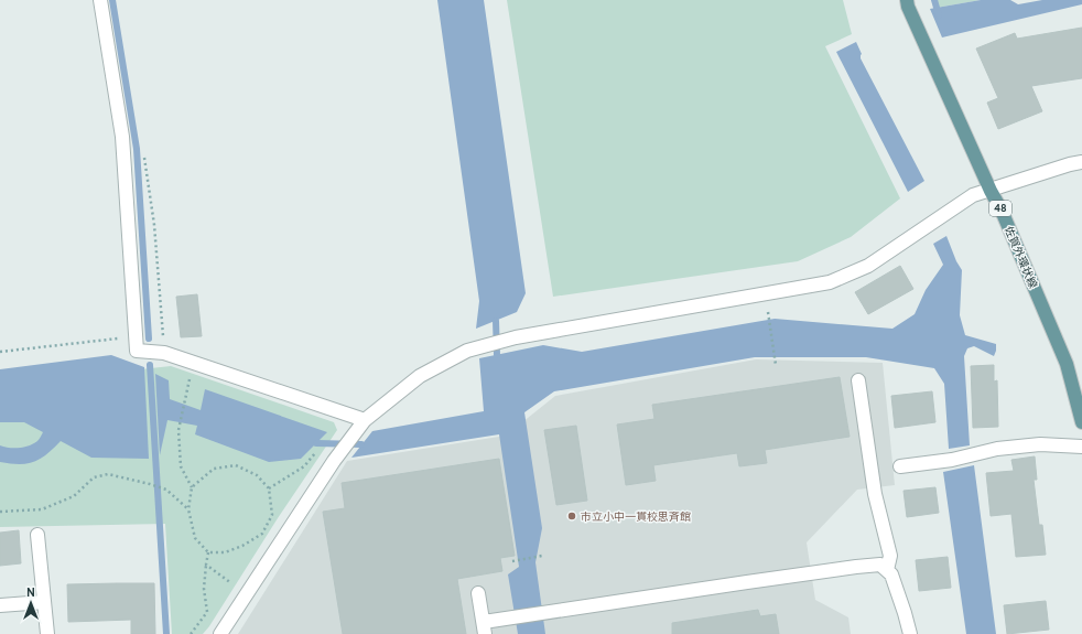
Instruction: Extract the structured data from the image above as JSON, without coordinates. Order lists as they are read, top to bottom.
{
  "streets": {
    "main road": ["48", "佐賀外環状線"]
  },
  "places": ["市立小中一貫校思斉館"],
  "north": "top"
}
